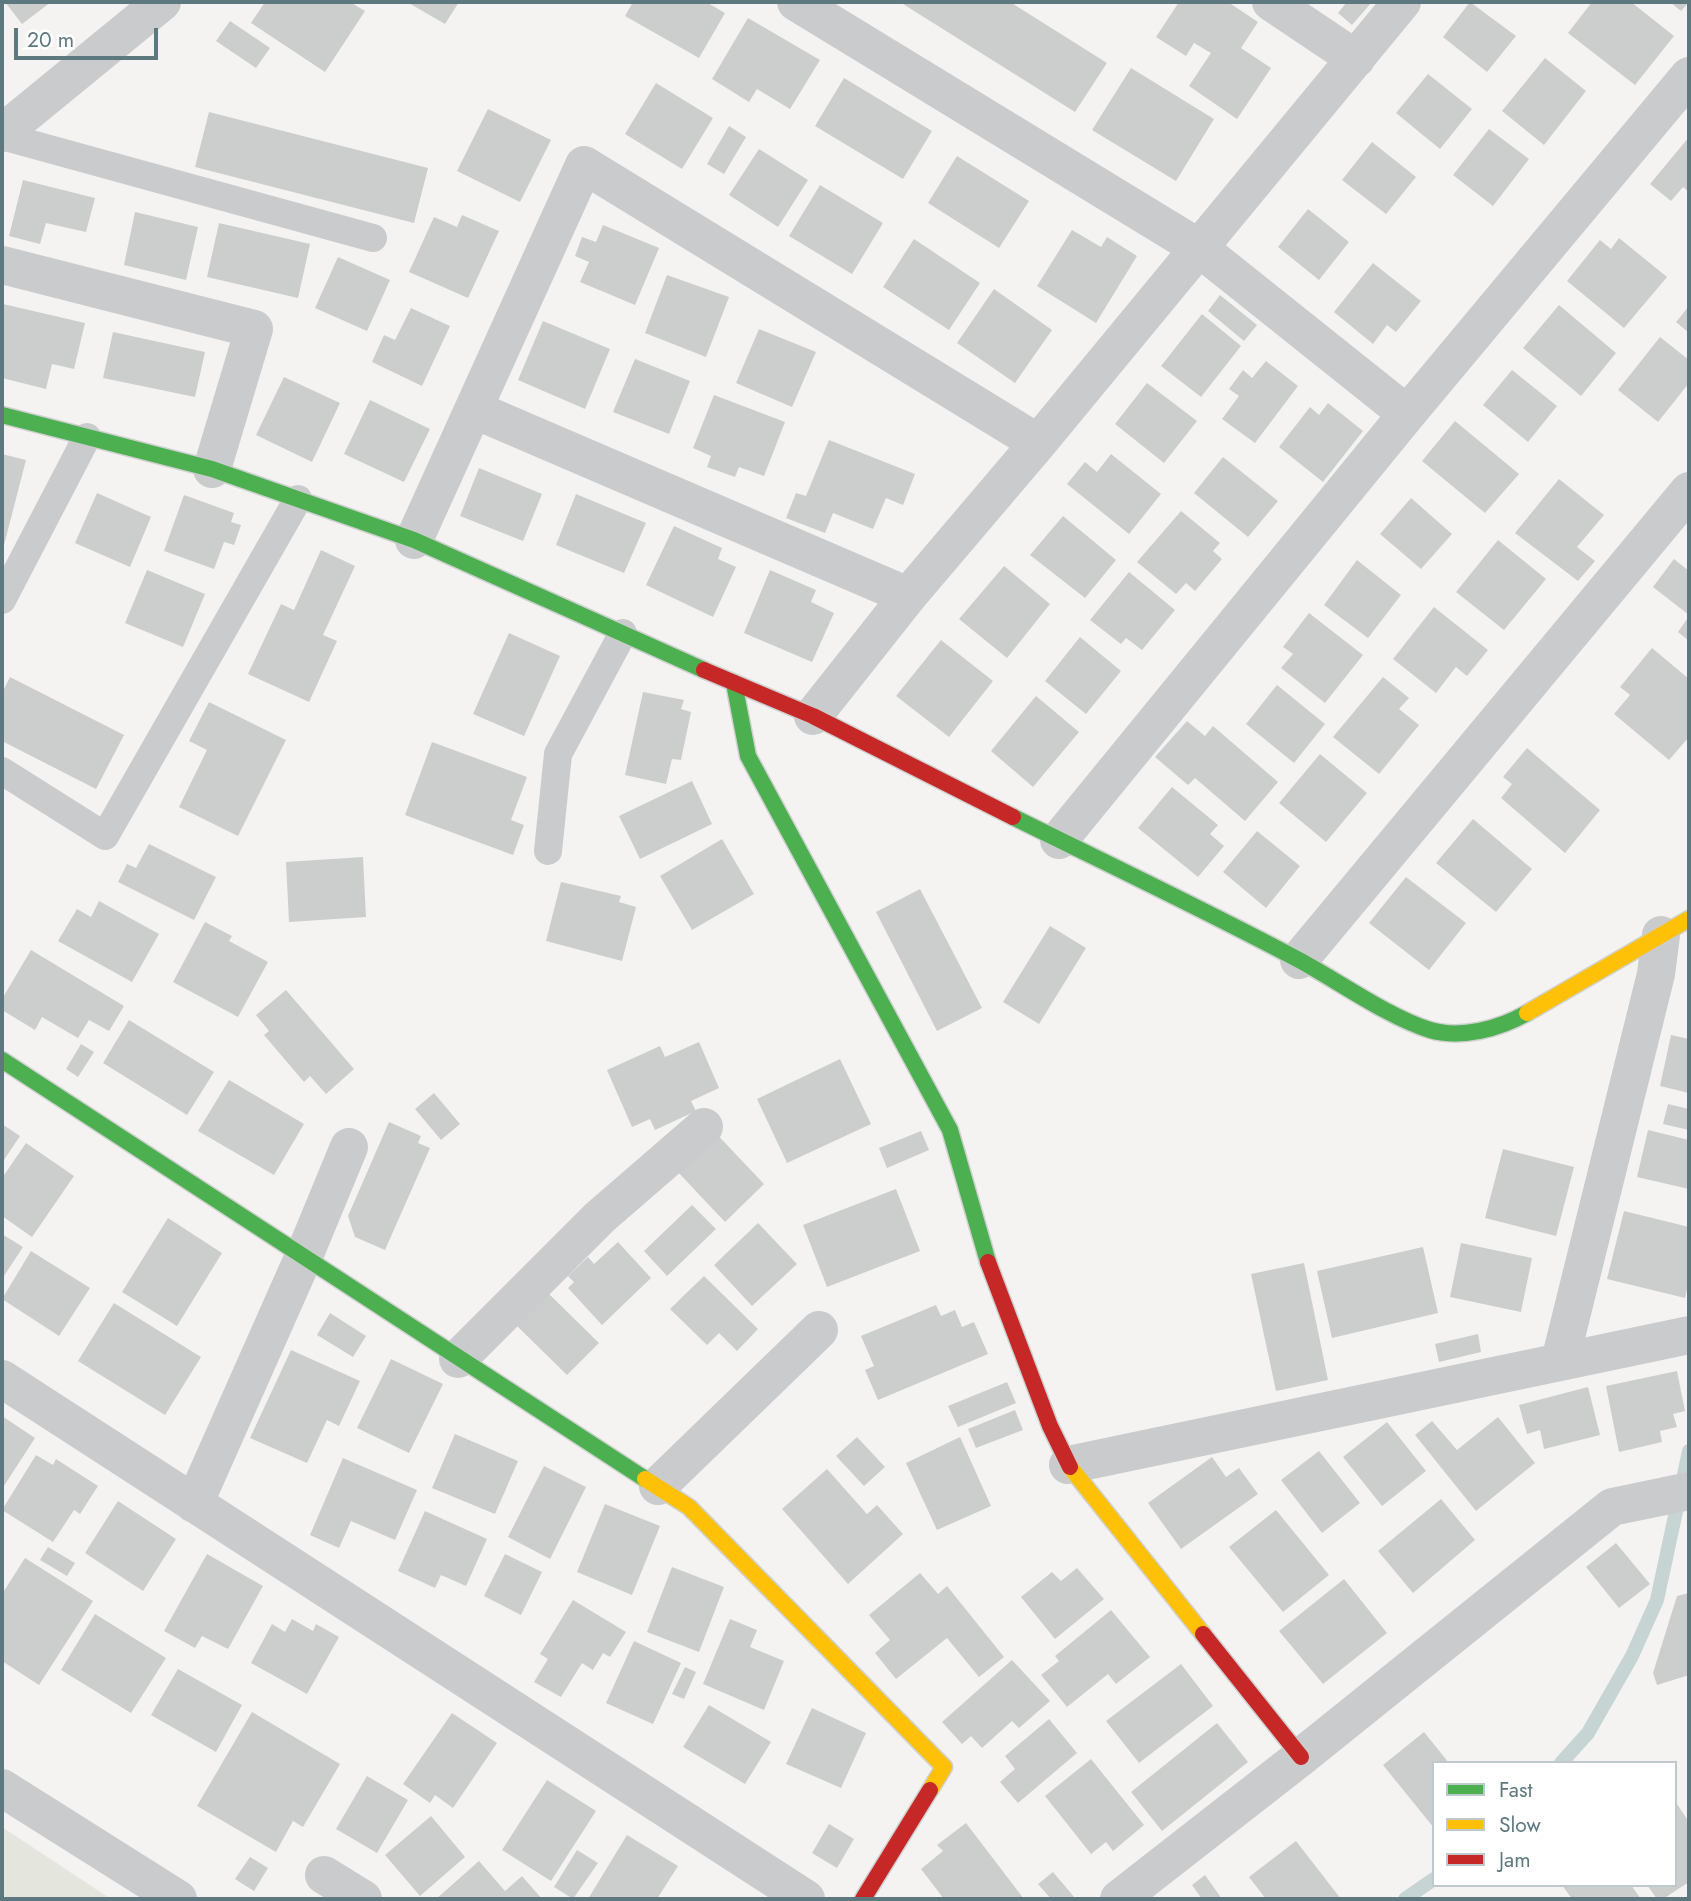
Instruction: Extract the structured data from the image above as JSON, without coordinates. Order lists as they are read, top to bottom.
{
  "legend": ["Fast", "Slow", "Jam"],
  "scale_bar": "20 m"
}
